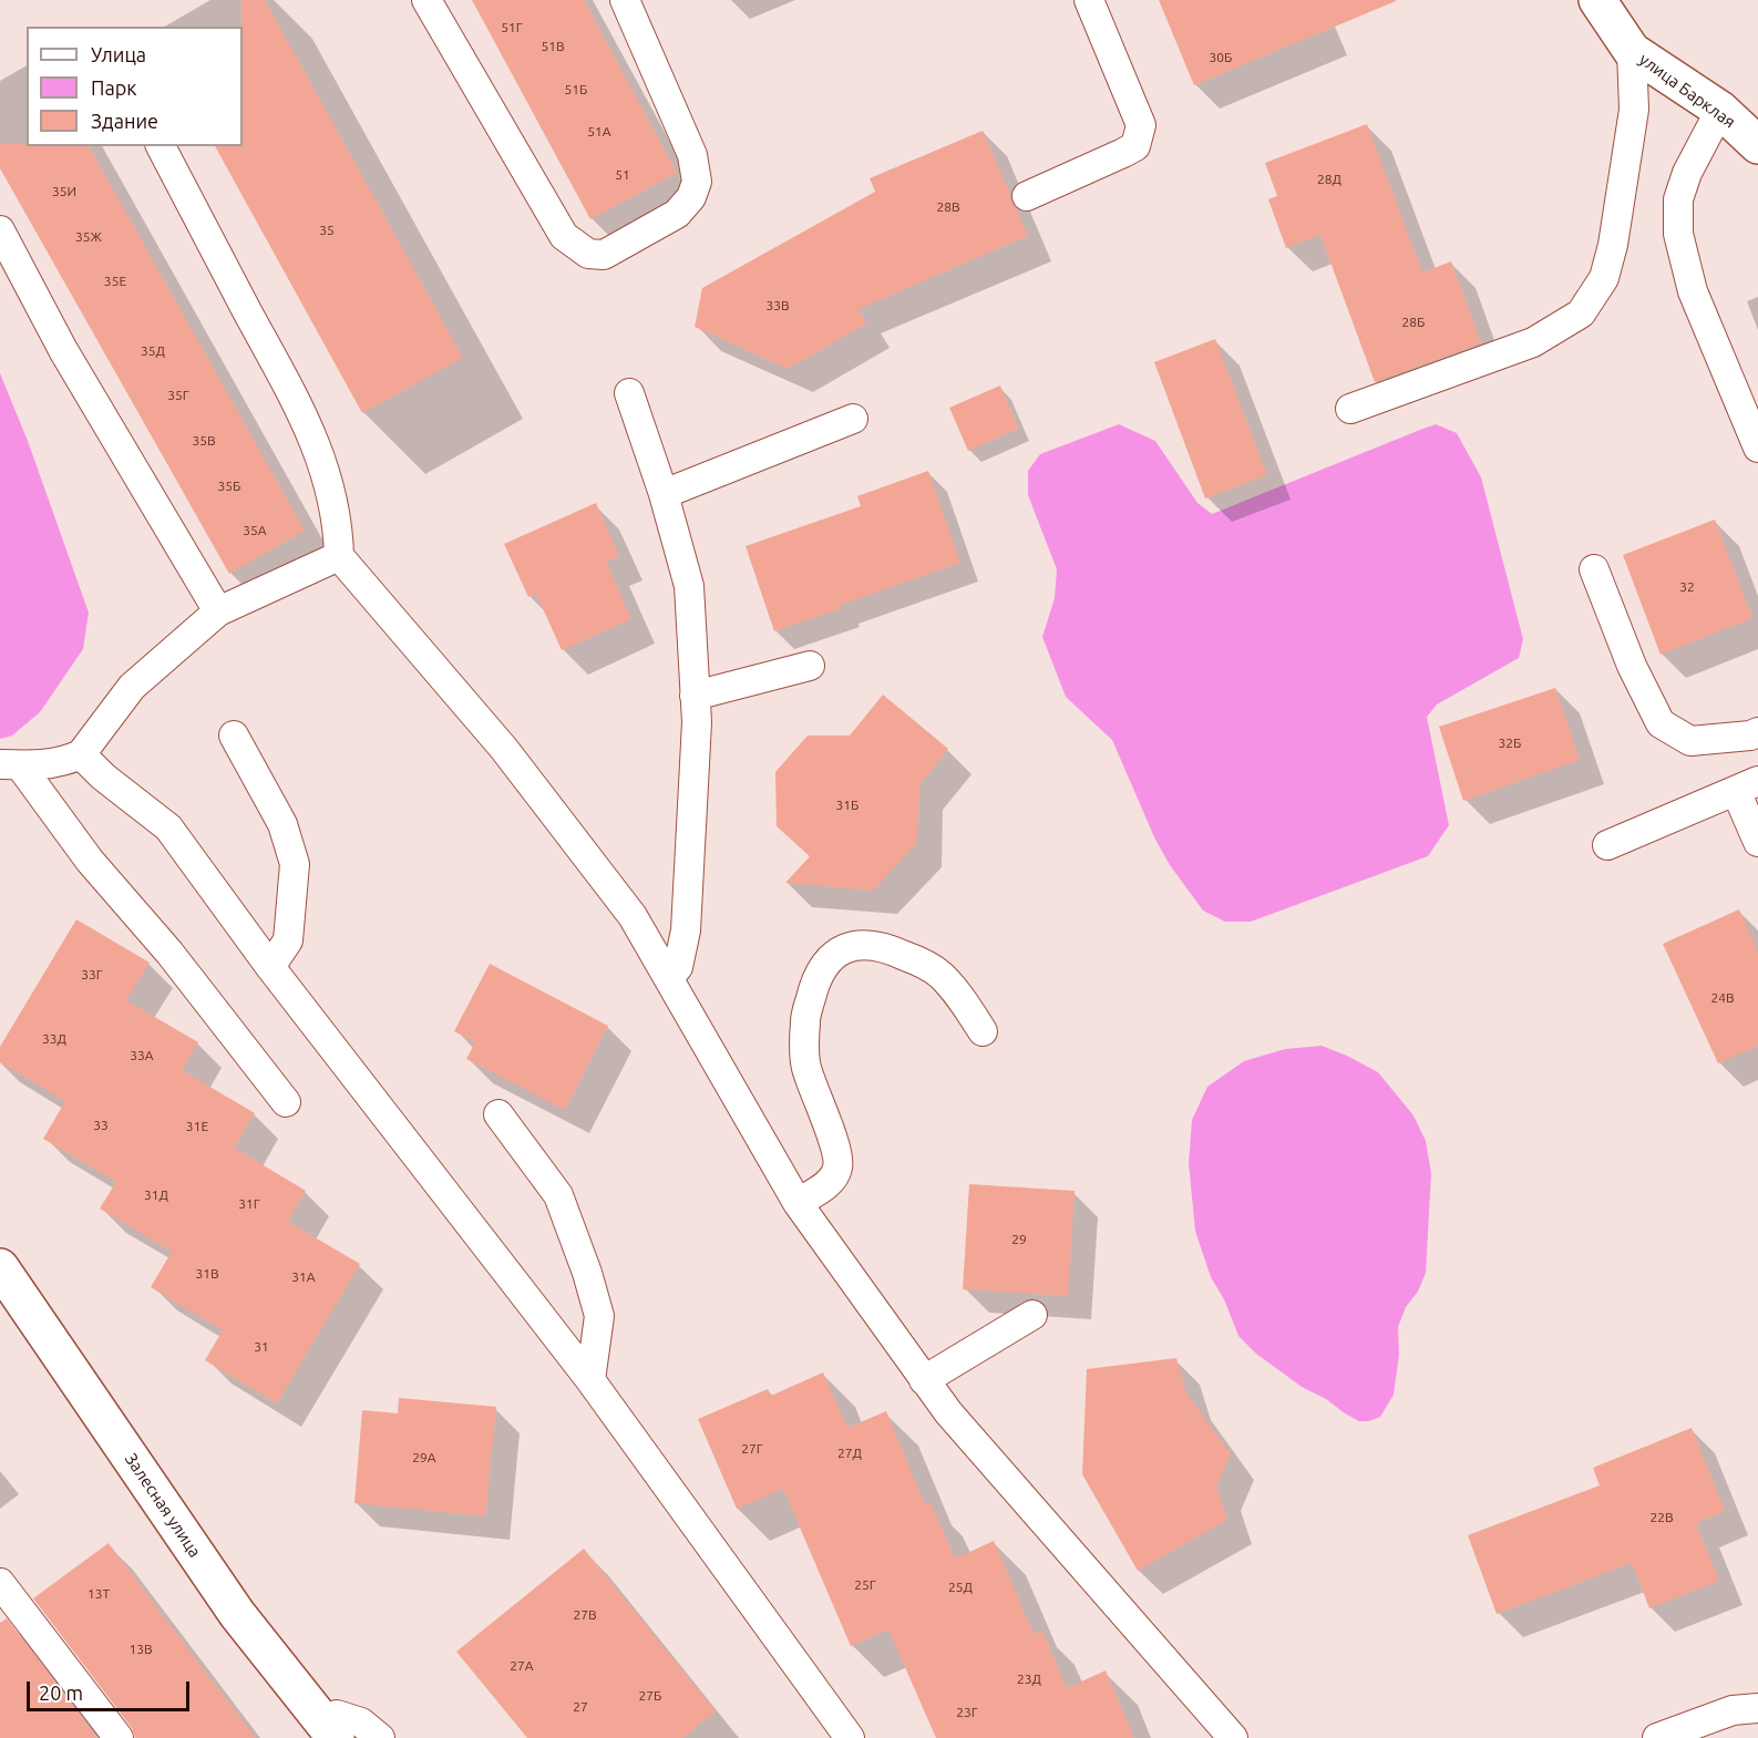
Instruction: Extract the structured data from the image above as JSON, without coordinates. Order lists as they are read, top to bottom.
{
  "streets": {
    "street": ["улица Барклая", "Залесная улица"]
  },
  "house_numbers": [
    "51Г",
    "51В",
    "30Б",
    "51Б",
    "51А",
    "51",
    "28Д",
    "35И",
    "28В",
    "35",
    "35Ж",
    "35Е",
    "33В",
    "28Б",
    "35Д",
    "35Г",
    "35В",
    "35Б",
    "35А",
    "32",
    "32Б",
    "31Б",
    "33Г",
    "24В",
    "33Д",
    "33А",
    "33",
    "31Е",
    "31Д",
    "31Г",
    "29",
    "31В",
    "31А",
    "31",
    "27Г",
    "27Д",
    "29А",
    "22В",
    "25Г",
    "25Д",
    "13Т",
    "27В",
    "13В",
    "27А",
    "23Д",
    "27Б",
    "27",
    "23Г"
  ],
  "legend": ["Улица", "Парк", "Здание"],
  "scale_bar": "20 m"
}
